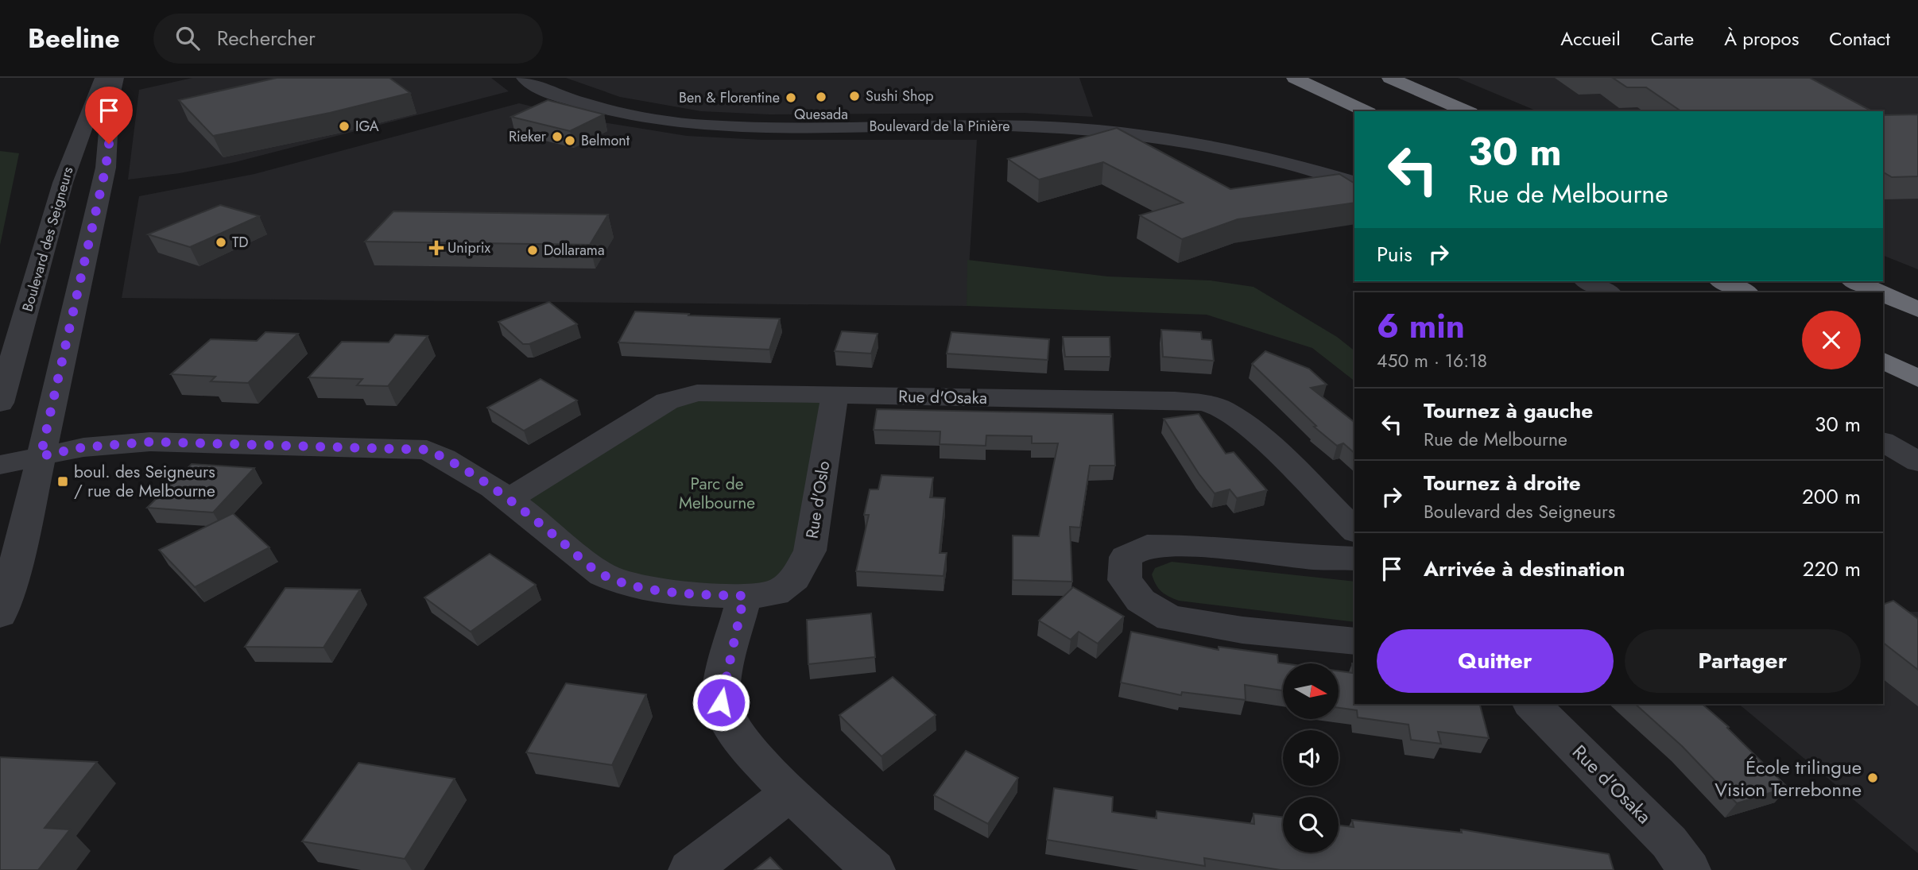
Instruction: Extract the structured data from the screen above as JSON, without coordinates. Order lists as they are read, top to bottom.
{
  "streets": {
    "street": [
      "Boulevard de la Pinière",
      "Boulevard des Seigneurs",
      "Rue d'Osaka",
      "Rue d'Oslo"
    ]
  },
  "crossings": [
    ["Rue d'Osaka", "Rue d'Oslo"]
  ],
  "parks": ["Parc de Melbourne"],
  "places": {
    "other": [
      "Sushi Shop",
      "Quesada",
      "Ben & Florentine",
      "IGA",
      "Rieker",
      "Belmont",
      "TD",
      "Dollarama",
      "École trilingue Vision Terrebonne"
    ],
    "health": ["Uniprix"],
    "transit": ["boul. des Seigneurs / rue de Melbourne"]
  },
  "north": "right",
  "page": {
    "header": "Beeline",
    "search": "Rechercher",
    "nav": [
      "Accueil",
      "Carte",
      "À propos",
      "Contact"
    ],
    "turn": ["30 m", "Rue de Melbourne"],
    "then": "Puis",
    "heading": ["6 min", "450 m · 16:18"],
    "list": [
      {
        "name": "Tournez à gauche",
        "note": "Rue de Melbourne",
        "value": "30 m"
      },
      {
        "name": "Tournez à droite",
        "note": "Boulevard des Seigneurs",
        "value": "200 m"
      },
      {
        "name": "Arrivée à destination",
        "value": "220 m"
      }
    ],
    "buttons": ["Quitter", "Partager"]
  }
}
